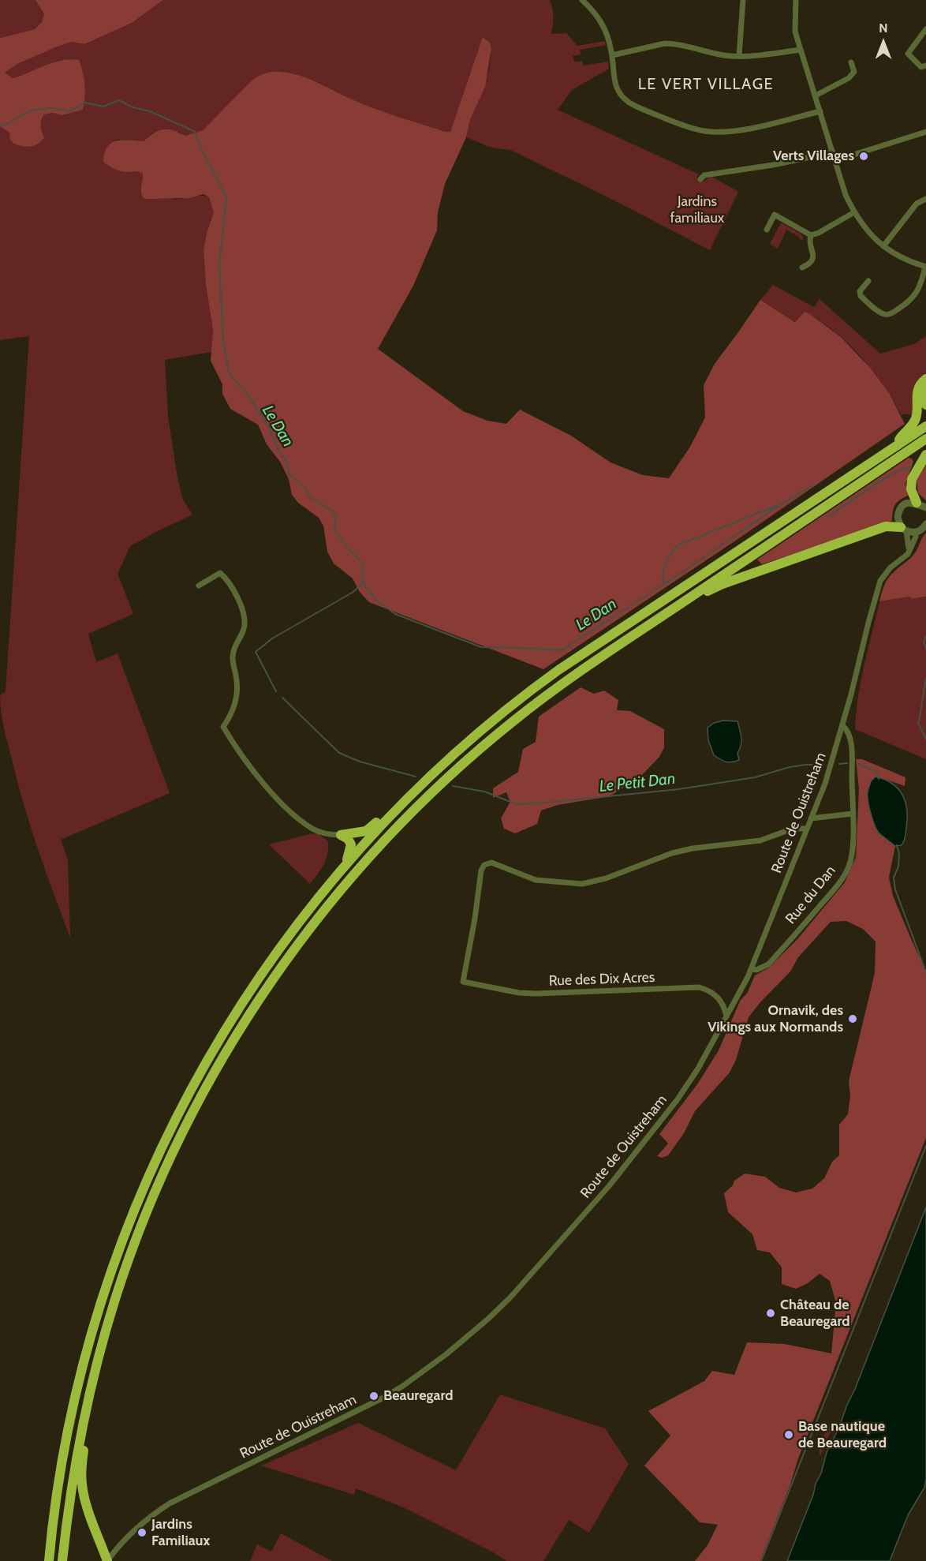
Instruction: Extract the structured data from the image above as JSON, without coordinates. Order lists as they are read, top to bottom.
{
  "streets": {
    "street": ["Route de Ouistreham", "Rue du Dan", "Rue des Dix Acres"]
  },
  "crossings": [
    ["Route de Ouistreham", "Rue du Dan"],
    ["Route de Ouistreham", "Rue des Dix Acres"]
  ],
  "districts": ["LE VERT VILLAGE"],
  "water": ["Le Dan", "Le Petit Dan"],
  "parks": ["Jardins familiaux"],
  "places": [
    "Verts Villages",
    "Ornavik, des Vikings aux Normands",
    "Château de Beauregard",
    "Beauregard",
    "Base nautique de Beauregard",
    "Jardins Familiaux"
  ],
  "north": "top"
}
